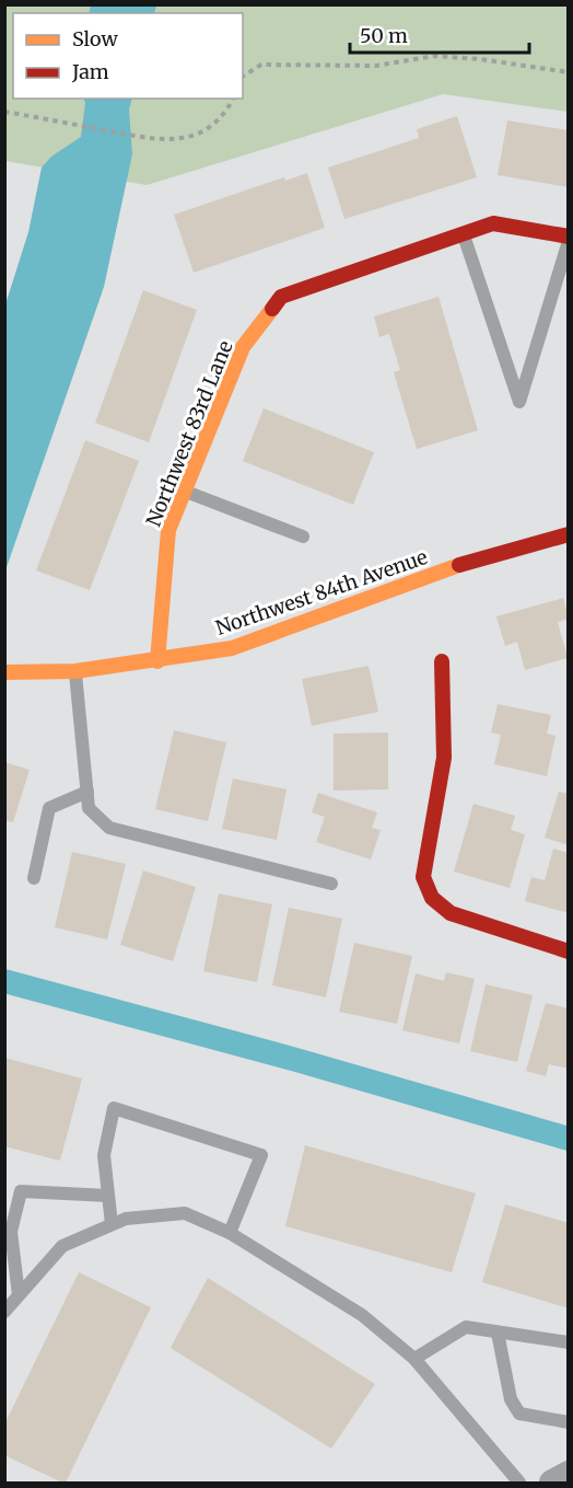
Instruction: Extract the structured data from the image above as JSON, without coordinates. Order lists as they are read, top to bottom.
{
  "streets": {
    "street": ["Northwest 83rd Lane", "Northwest 84th Avenue"]
  },
  "crossings": [
    ["Northwest 83rd Lane", "Northwest 84th Avenue"]
  ],
  "legend": ["Slow", "Jam"],
  "scale_bar": "50 m"
}
